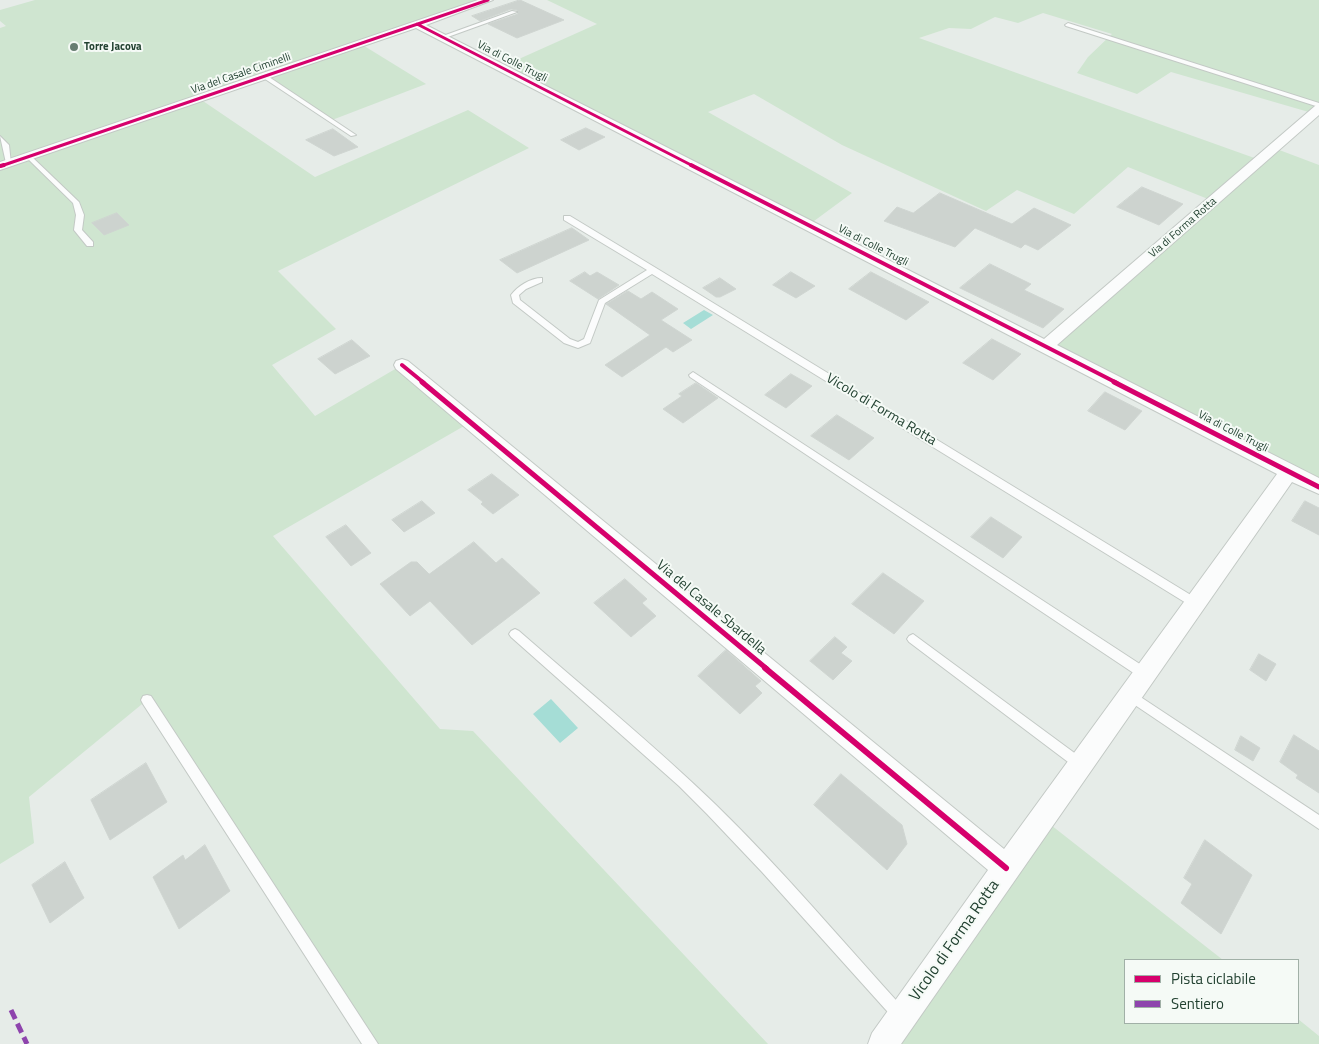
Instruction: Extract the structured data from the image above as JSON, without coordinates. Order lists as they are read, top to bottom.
{
  "streets": {
    "street": [
      "Via di Colle Trugli",
      "Via del Casale Ciminelli",
      "Via di Forma Rotta",
      "Vicolo di Forma Rotta",
      "Via del Casale Sbardella"
    ]
  },
  "crossings": [
    ["Via di Colle Trugli", "Via del Casale Ciminelli"],
    ["Via di Colle Trugli", "Via di Forma Rotta"],
    ["Via di Colle Trugli", "Vicolo di Forma Rotta"],
    ["Vicolo di Forma Rotta", "Via del Casale Sbardella"]
  ],
  "places": ["Torre Jacova"],
  "legend": ["Pista ciclabile", "Sentiero"]
}
